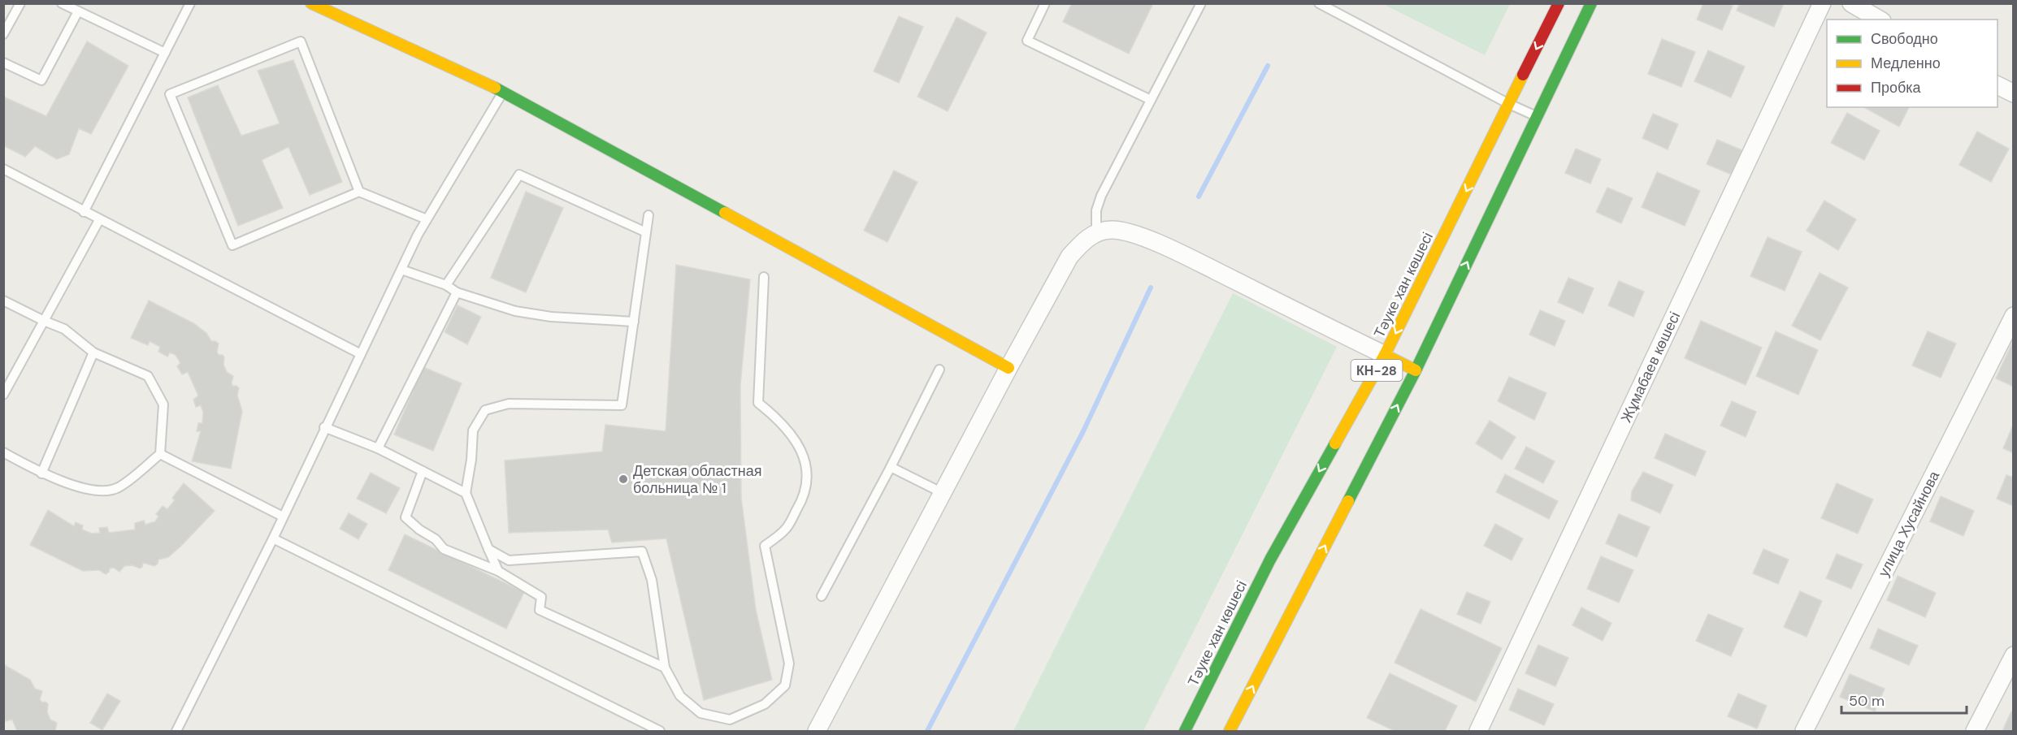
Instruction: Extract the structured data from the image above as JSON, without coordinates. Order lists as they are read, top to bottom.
{
  "streets": {
    "main road": ["Тәуке хан көшесі", "КН-28"],
    "street": ["Жұмабаев көшесі", "улица Хусайнова"]
  },
  "places": ["Детская областная больница № 1"],
  "legend": ["Свободно", "Медленно", "Пробка"],
  "scale_bar": "50 m"
}
